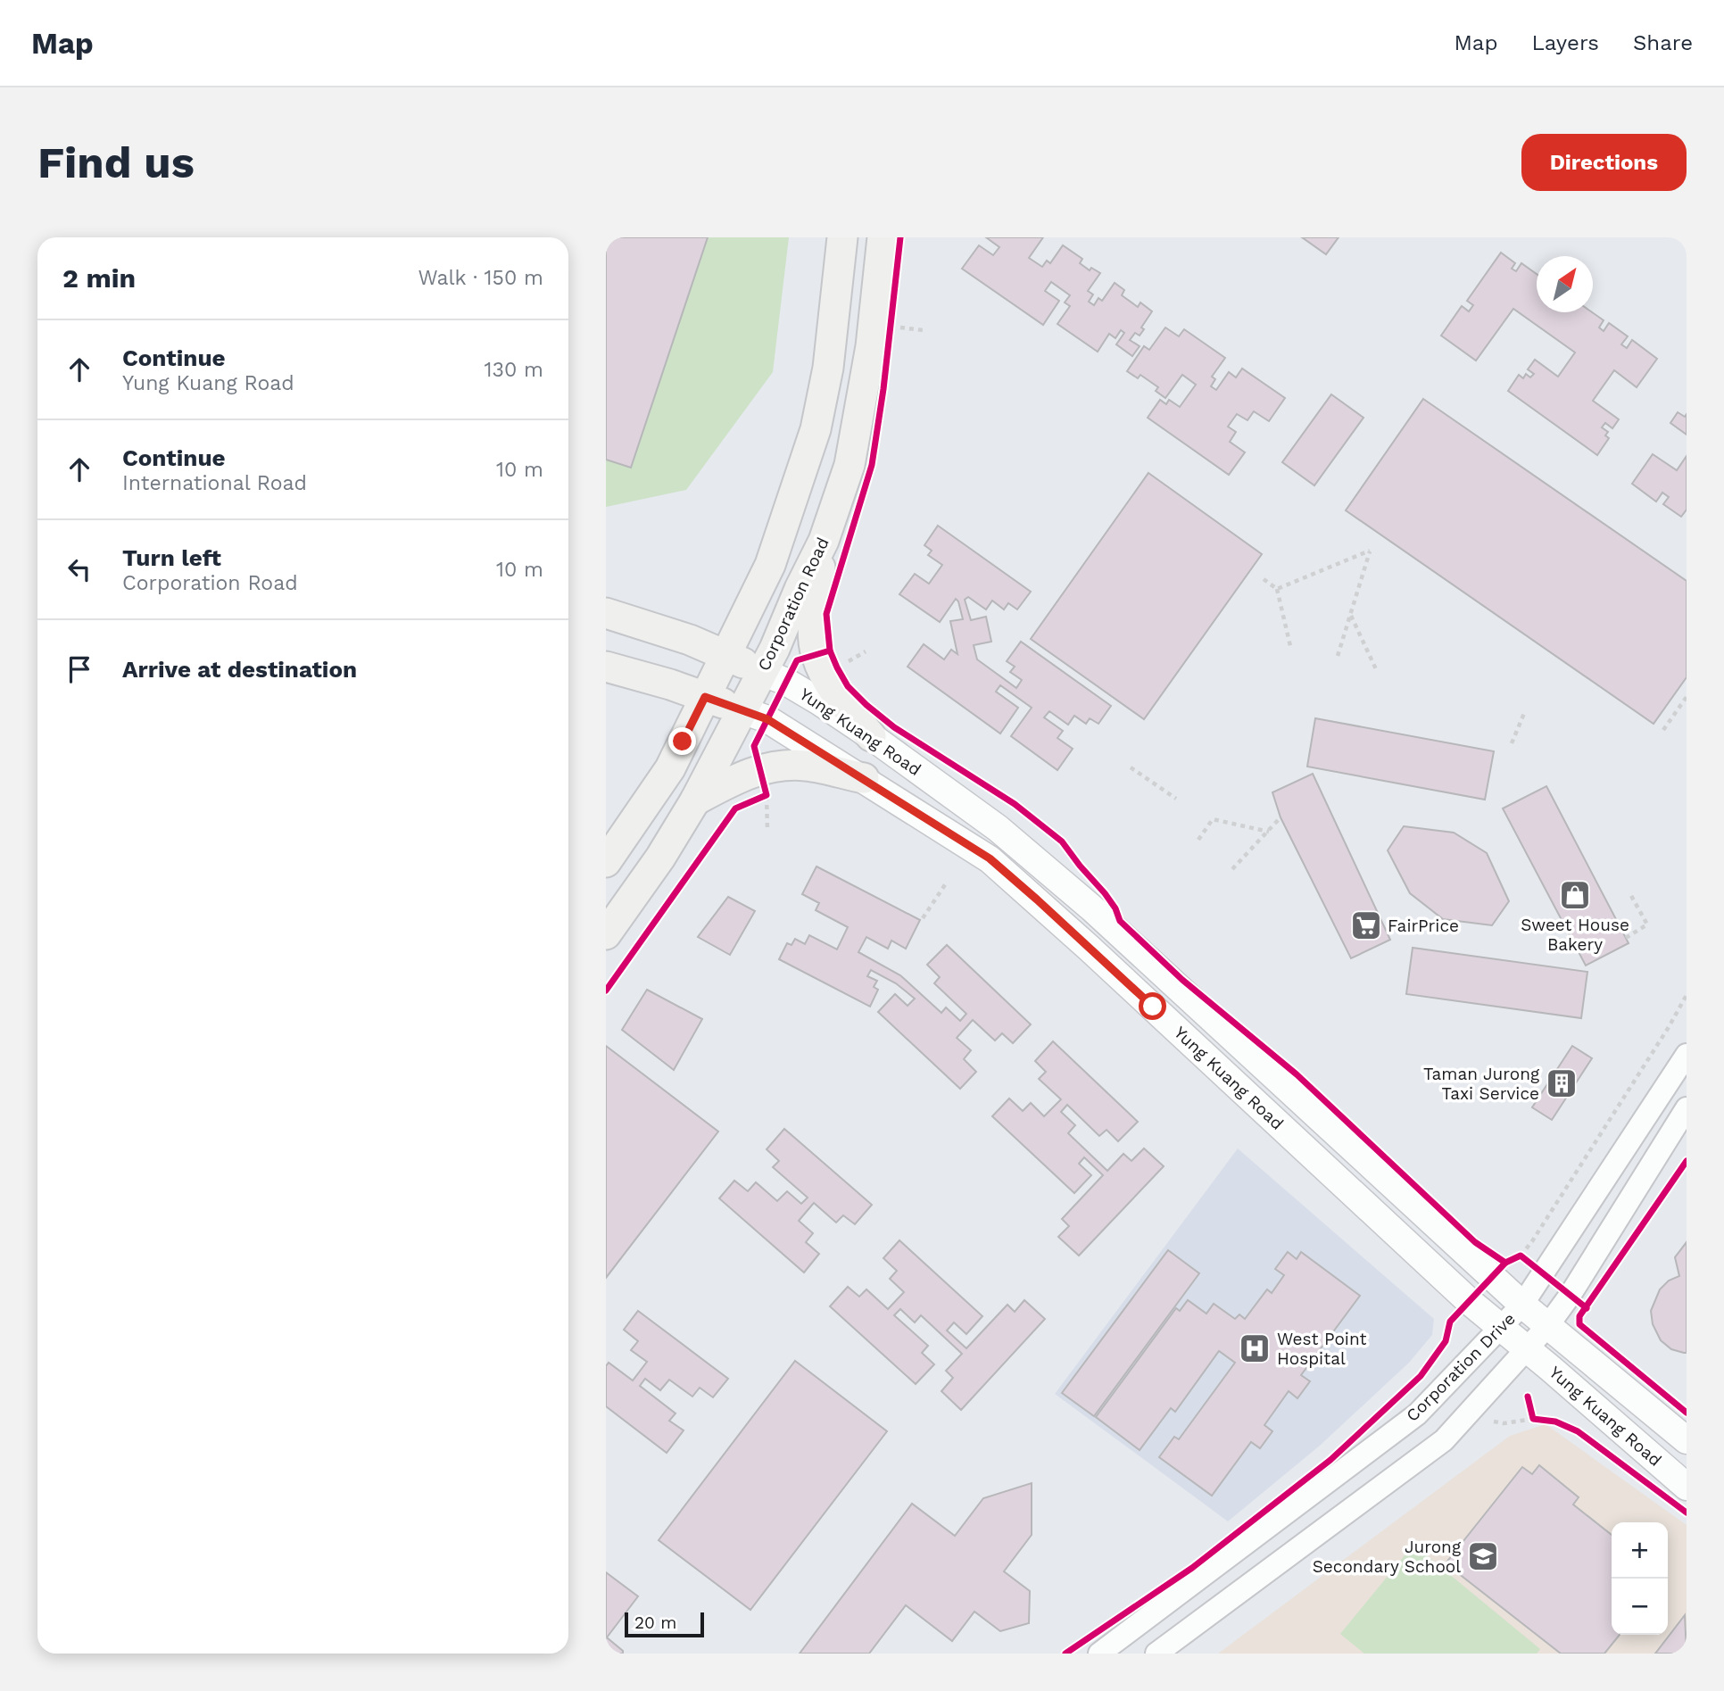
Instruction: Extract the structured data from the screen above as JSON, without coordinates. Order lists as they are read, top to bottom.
{
  "streets": {
    "main road": ["Corporation Road"],
    "street": ["Yung Kuang Road", "Corporation Drive"]
  },
  "crossings": [
    ["Corporation Road", "Yung Kuang Road"],
    ["Yung Kuang Road", "Corporation Drive"]
  ],
  "places": {
    "shop": ["Sweet House Bakery"],
    "supermarket": ["FairPrice"],
    "building": ["Taman Jurong Taxi Service"],
    "hospital": ["West Point Hospital"],
    "school or university": ["Jurong Secondary School"]
  },
  "scale_bar": "20 m",
  "north": "top right",
  "page": {
    "header": "Map",
    "nav": ["Map", "Layers", "Share"],
    "buttons": "Directions",
    "title": "Find us",
    "heading": ["2 min", "Walk · 150 m"],
    "list": [
      ["Continue", "Yung Kuang Road", "130 m"],
      ["Continue", "International Road", "10 m"],
      ["Turn left", "Corporation Road", "10 m"],
      "Arrive at destination"
    ],
    "map_buttons": ["+", "−"],
    "scale": "20 m"
  }
}
